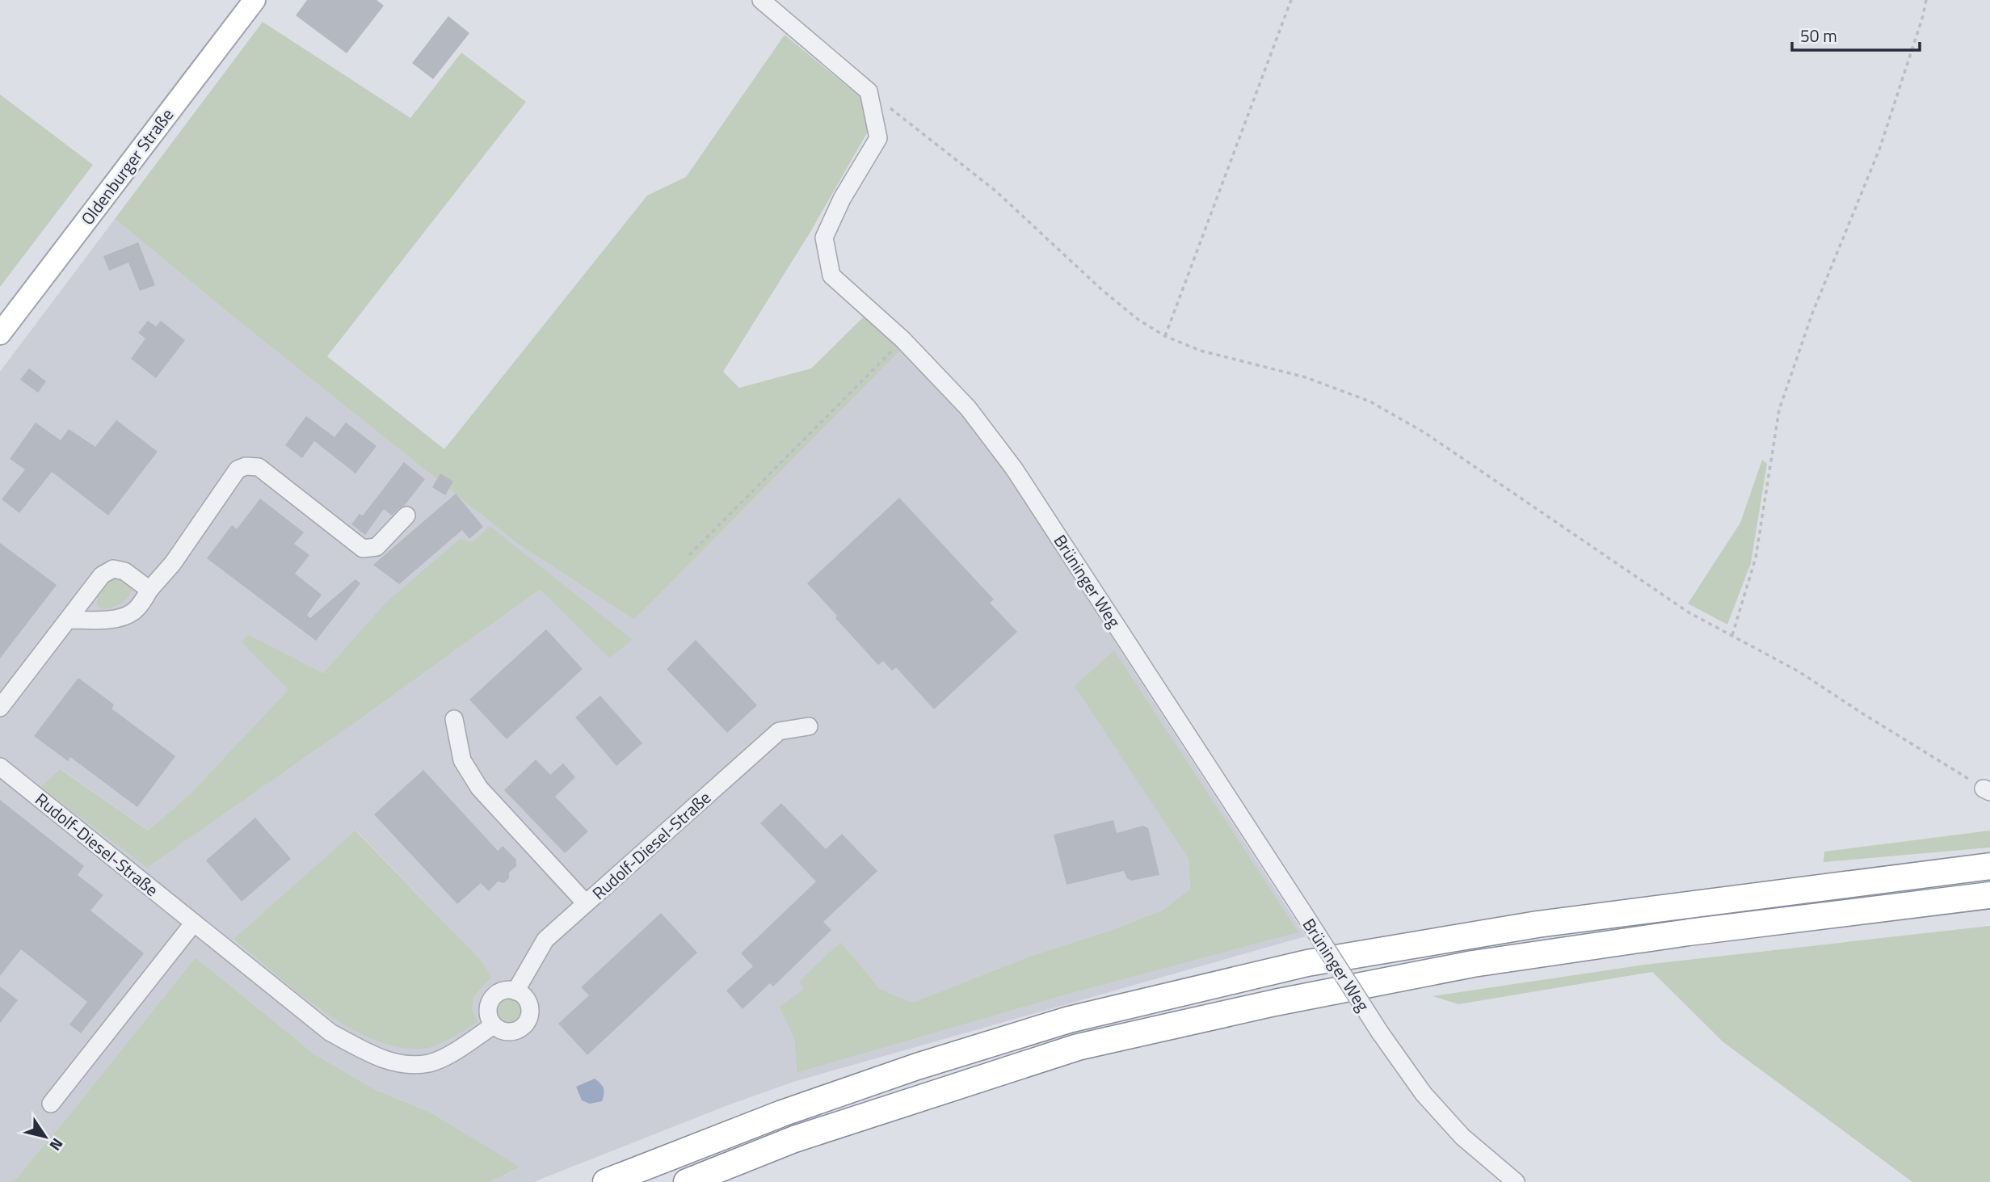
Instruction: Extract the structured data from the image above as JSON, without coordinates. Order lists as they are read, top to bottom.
{
  "streets": {
    "main road": ["Oldenburger Straße"],
    "street": ["Brüninger Weg", "Rudolf-Diesel-Straße"]
  },
  "scale_bar": "50 m",
  "north": "bottom right"
}
